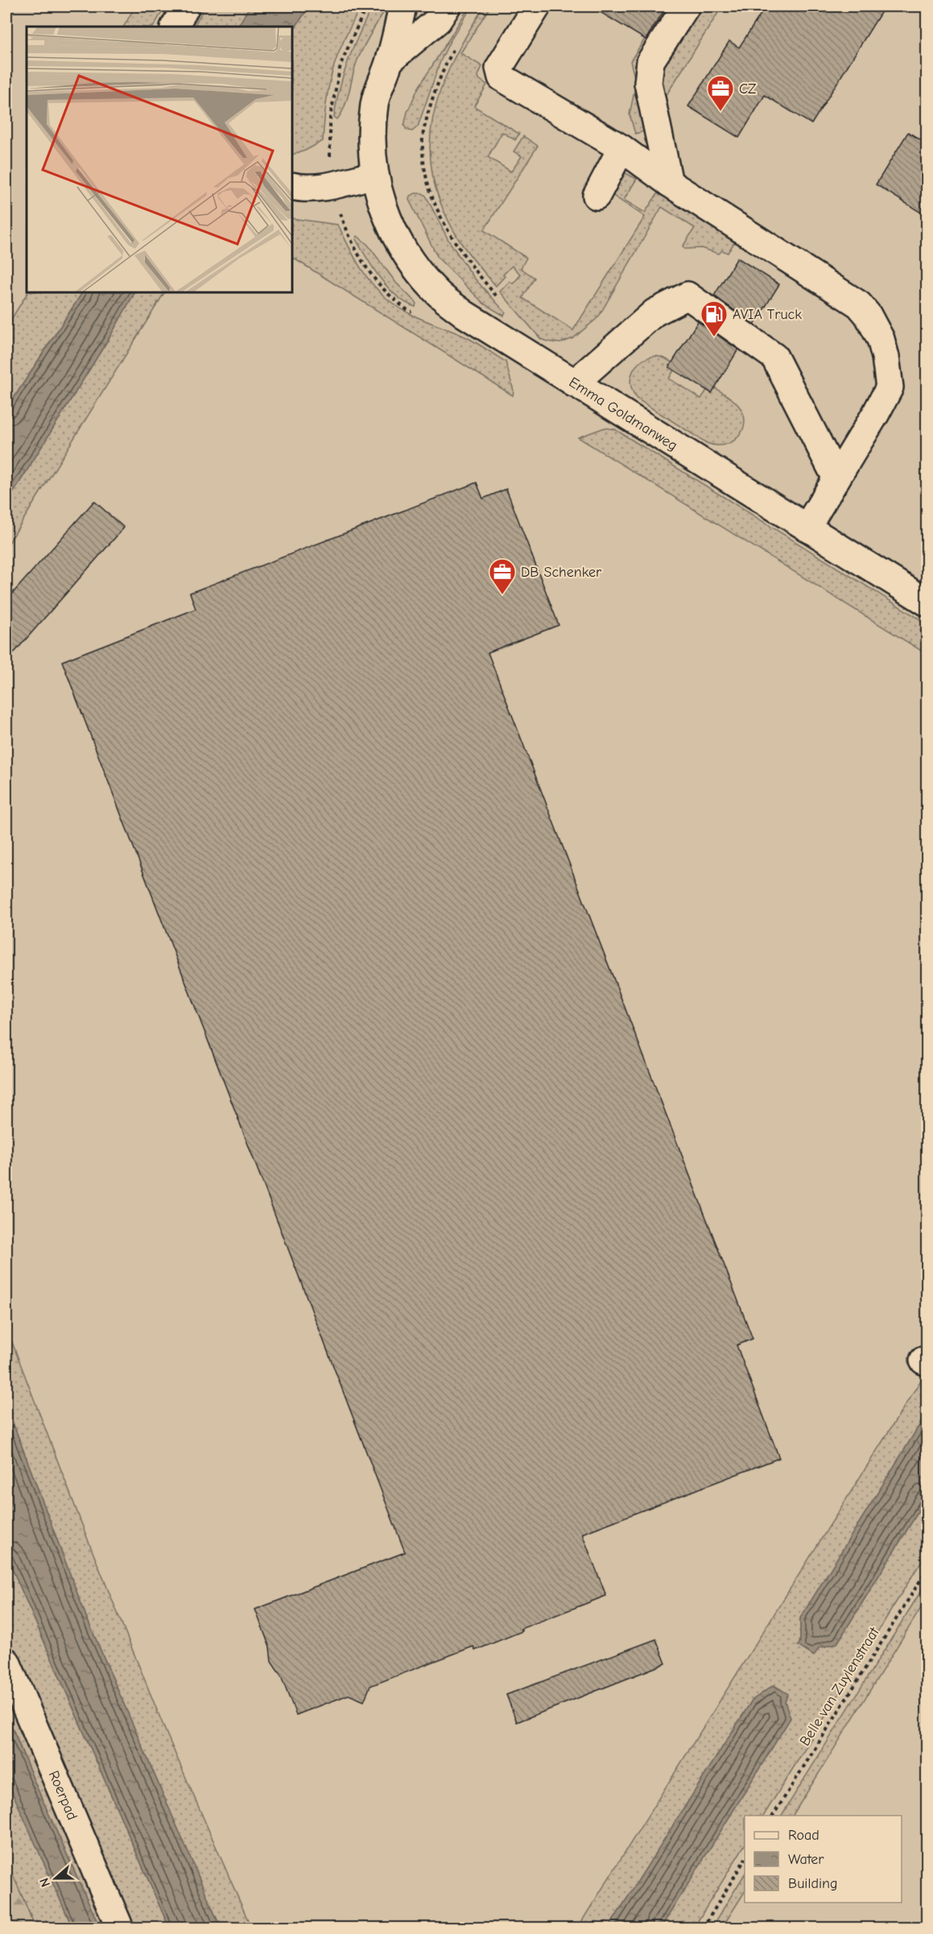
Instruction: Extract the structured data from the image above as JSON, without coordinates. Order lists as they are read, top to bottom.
{
  "streets": {
    "street": ["Emma Goldmanweg", "Roerpad"],
    "path": ["Belle van Zuylenstraat"]
  },
  "places": {
    "office": ["CZ", "DB Schenker"],
    "fuel station": ["AVIA Truck"]
  },
  "legend": ["Road", "Water", "Building"],
  "north": "left"
}
